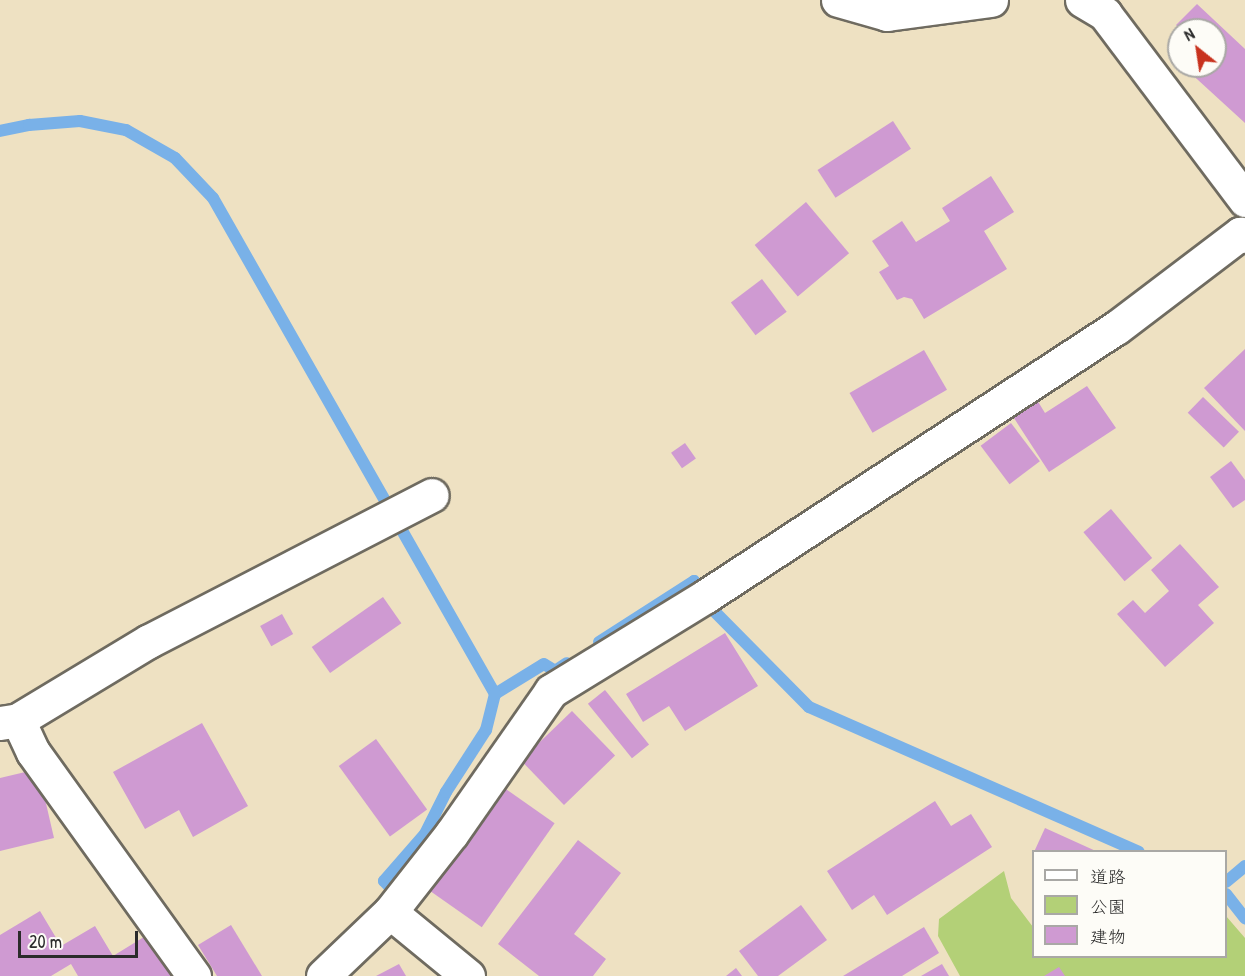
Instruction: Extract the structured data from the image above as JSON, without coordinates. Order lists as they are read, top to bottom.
{
  "legend": ["道路", "公園", "建物"],
  "scale_bar": "20 m",
  "north": "top left"
}
